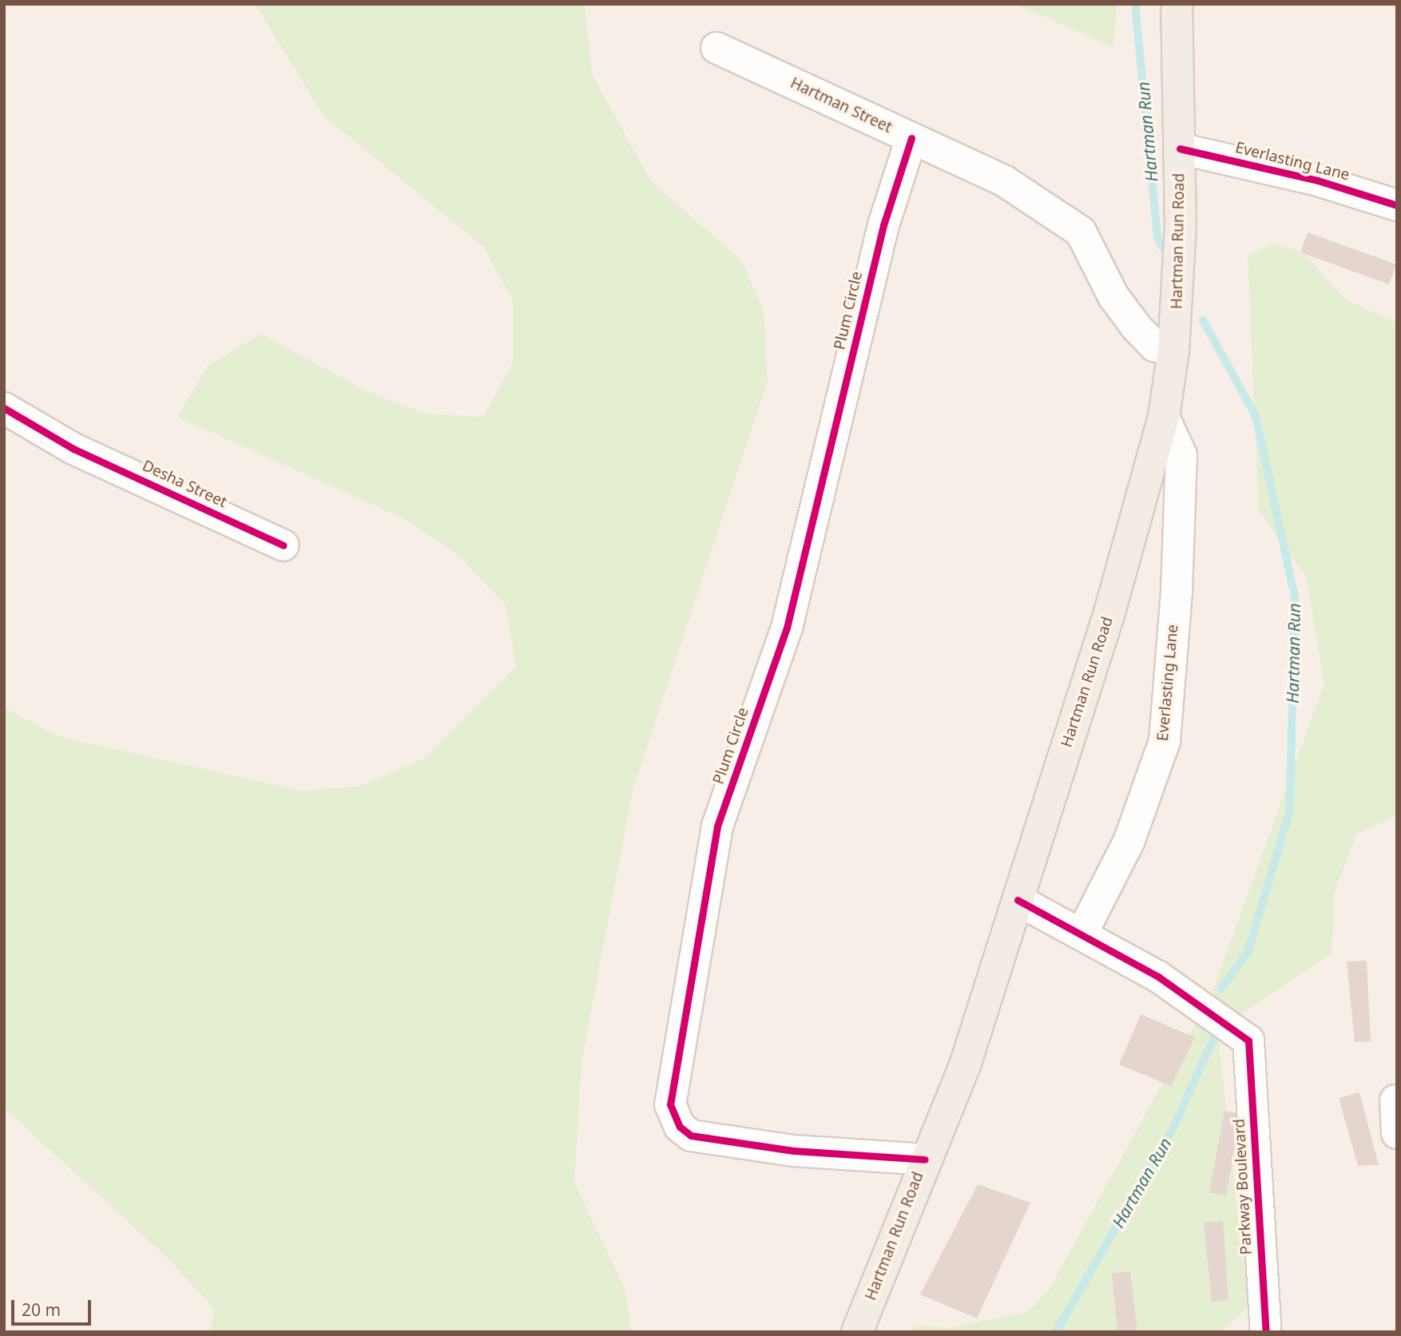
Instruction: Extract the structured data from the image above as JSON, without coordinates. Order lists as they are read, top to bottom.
{
  "streets": {
    "main road": ["Hartman Run Road"],
    "street": [
      "Hartman Street",
      "Everlasting Lane",
      "Plum Circle",
      "Desha Street",
      "Parkway Boulevard"
    ]
  },
  "crossings": [
    ["Hartman Street", "Hartman Run Road"],
    ["Hartman Street", "Plum Circle"],
    ["Everlasting Lane", "Hartman Run Road"],
    ["Everlasting Lane", "Parkway Boulevard"],
    ["Hartman Run Road", "Plum Circle"]
  ],
  "water": ["Hartman Run"],
  "scale_bar": "20 m"
}
